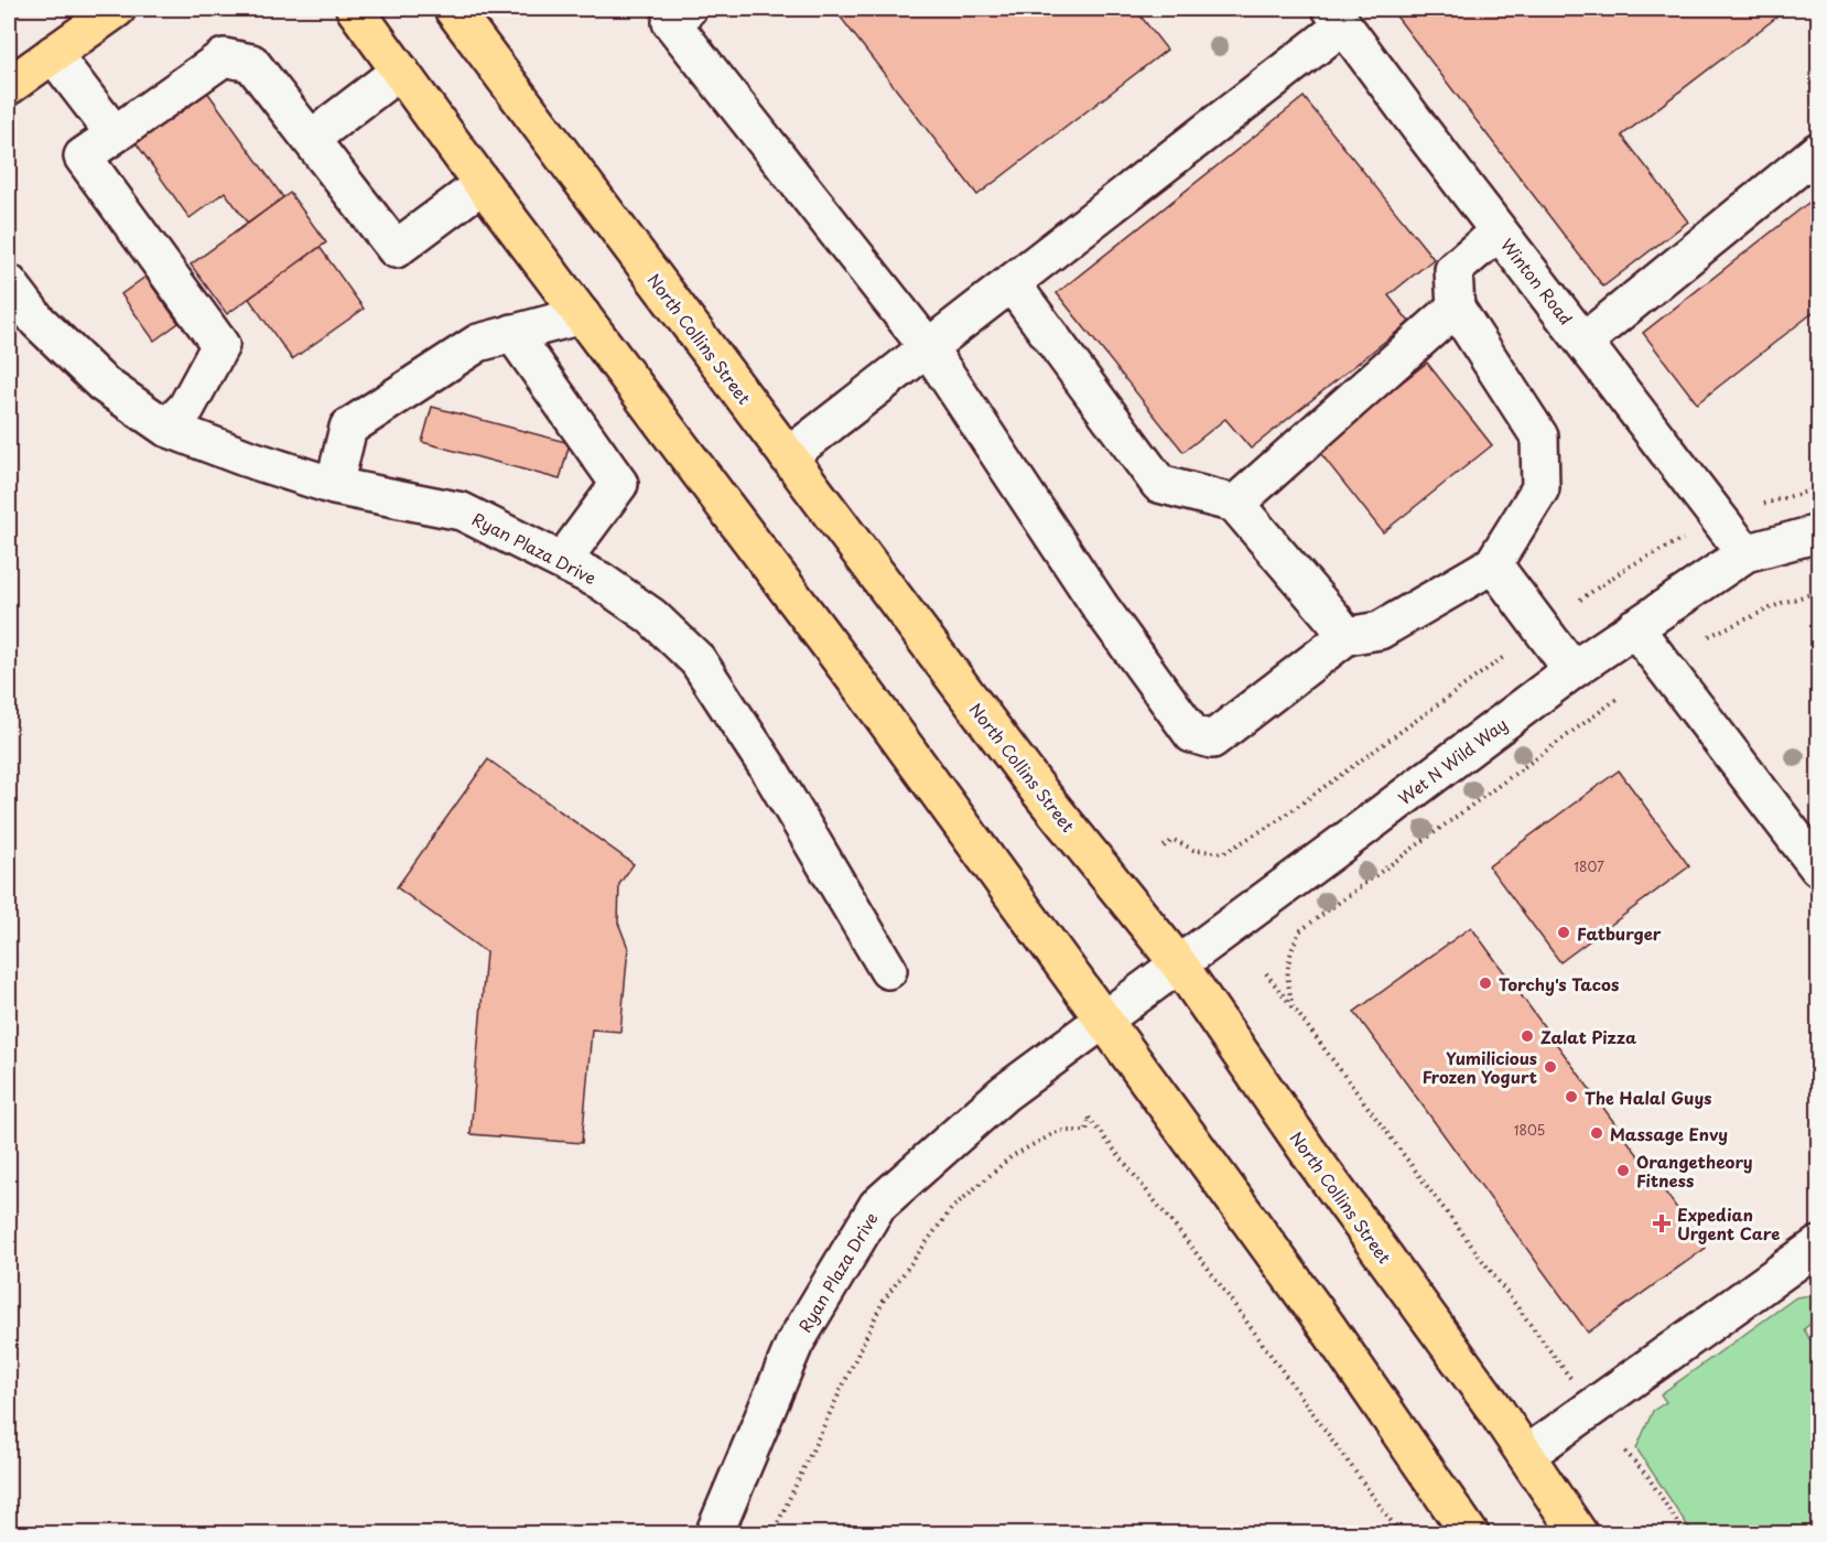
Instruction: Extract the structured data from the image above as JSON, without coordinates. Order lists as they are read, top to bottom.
{
  "streets": {
    "main road": ["North Collins Street"],
    "street": ["Winton Road", "Ryan Plaza Drive", "Wet N Wild Way"]
  },
  "crossings": [
    ["Winton Road", "Wet N Wild Way"],
    ["North Collins Street", "Wet N Wild Way"],
    ["Ryan Plaza Drive", "Wet N Wild Way"]
  ],
  "places": {
    "other": [
      "Fatburger",
      "Torchy's Tacos",
      "Zalat Pizza",
      "Yumilicious Frozen Yogurt",
      "The Halal Guys",
      "Massage Envy",
      "Orangetheory Fitness"
    ],
    "health": ["Expedian Urgent Care"]
  },
  "house_numbers": ["1807", "1805"]
}
